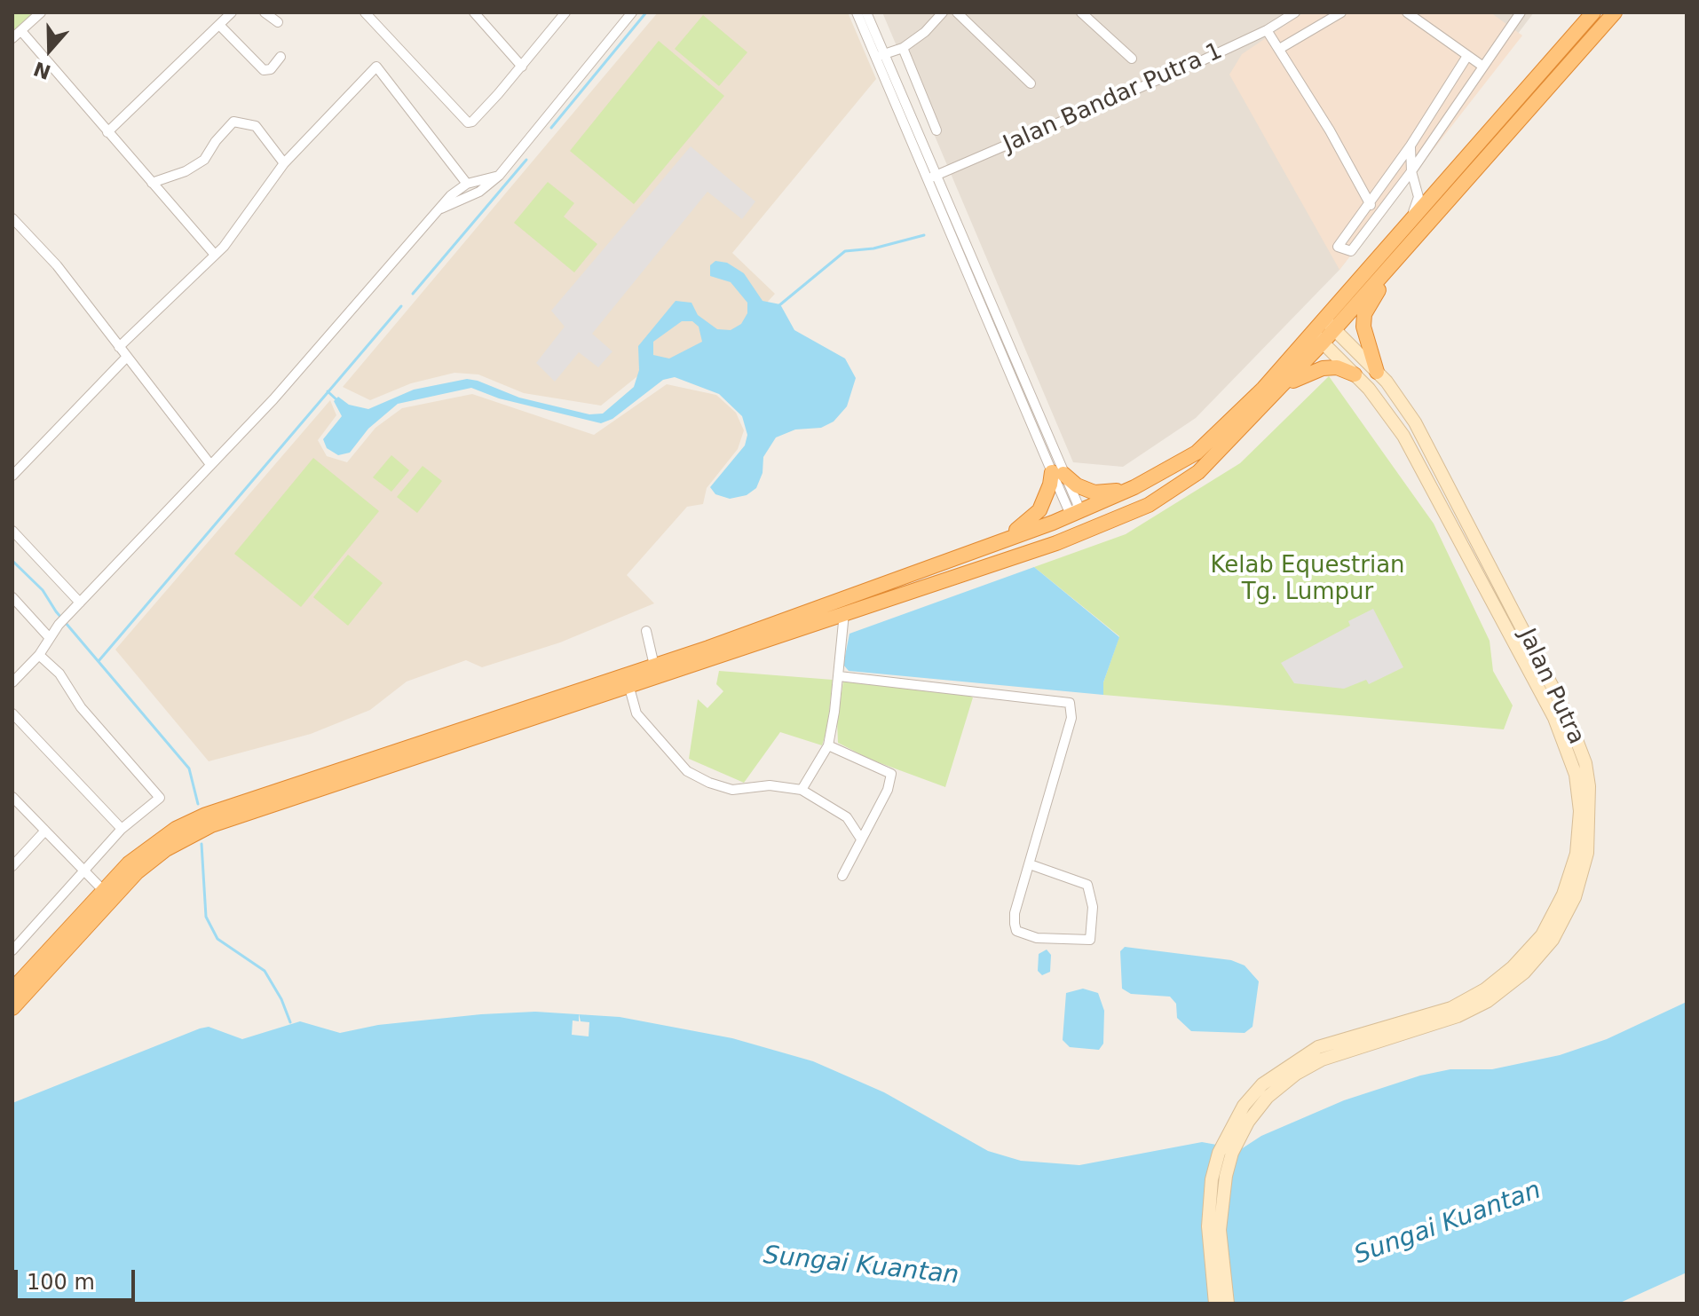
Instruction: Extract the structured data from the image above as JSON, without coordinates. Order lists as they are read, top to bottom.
{
  "streets": {
    "main road": ["Jalan Putra"],
    "street": ["Jalan Bandar Putra 1"]
  },
  "water": ["Sungai Kuantan"],
  "parks": ["Kelab Equestrian Tg. Lumpur"],
  "scale_bar": "100 m",
  "north": "bottom"
}
